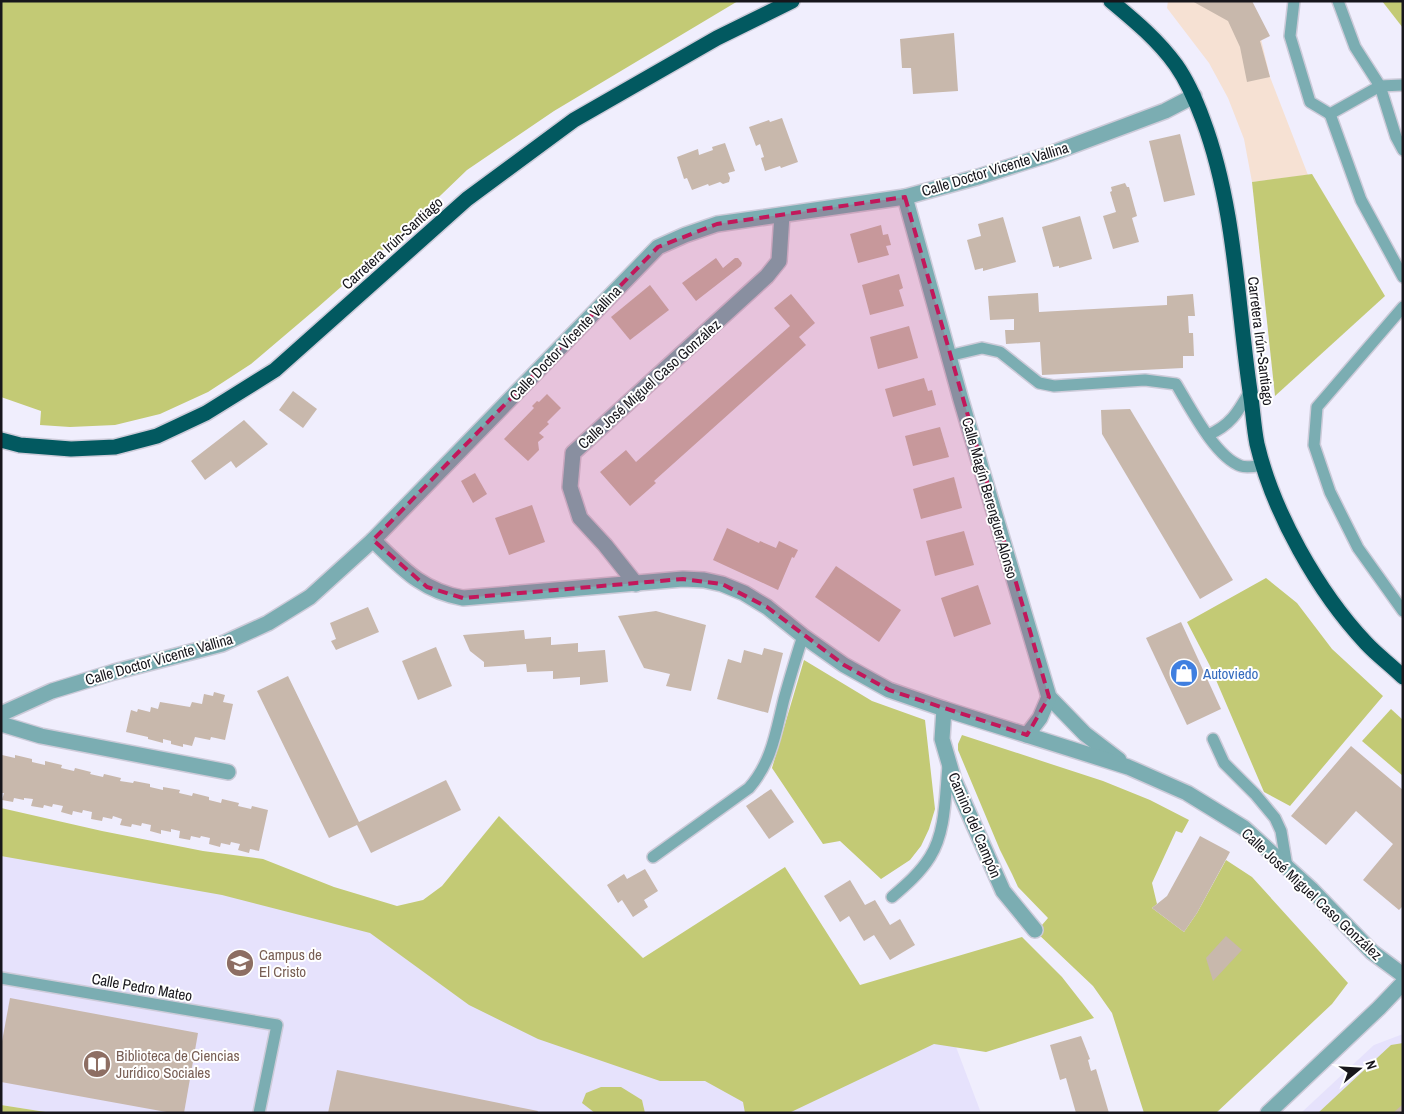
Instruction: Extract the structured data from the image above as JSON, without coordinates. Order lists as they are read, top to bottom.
{
  "streets": {
    "highway": ["Carretera Irún-Santiago"],
    "street": [
      "Calle Doctor Vicente Vallina",
      "Calle José Miguel Caso González",
      "Calle Magín Berenguer Alonso",
      "Camino del Campón"
    ],
    "lane": ["Calle Pedro Mateo"]
  },
  "crossings": [
    ["Calle Doctor Vicente Vallina", "Carretera Irún-Santiago"],
    ["Calle Doctor Vicente Vallina", "Calle José Miguel Caso González"],
    ["Calle Doctor Vicente Vallina", "Calle Magín Berenguer Alonso"],
    ["Calle José Miguel Caso González", "Calle Magín Berenguer Alonso"],
    ["Calle José Miguel Caso González", "Camino del Campón"]
  ],
  "places": {
    "shop": ["Autoviedo"],
    "school or university": ["Campus de El Cristo"],
    "library": ["Biblioteca de Ciencias Jurídico Sociales"]
  },
  "north": "right"
}
